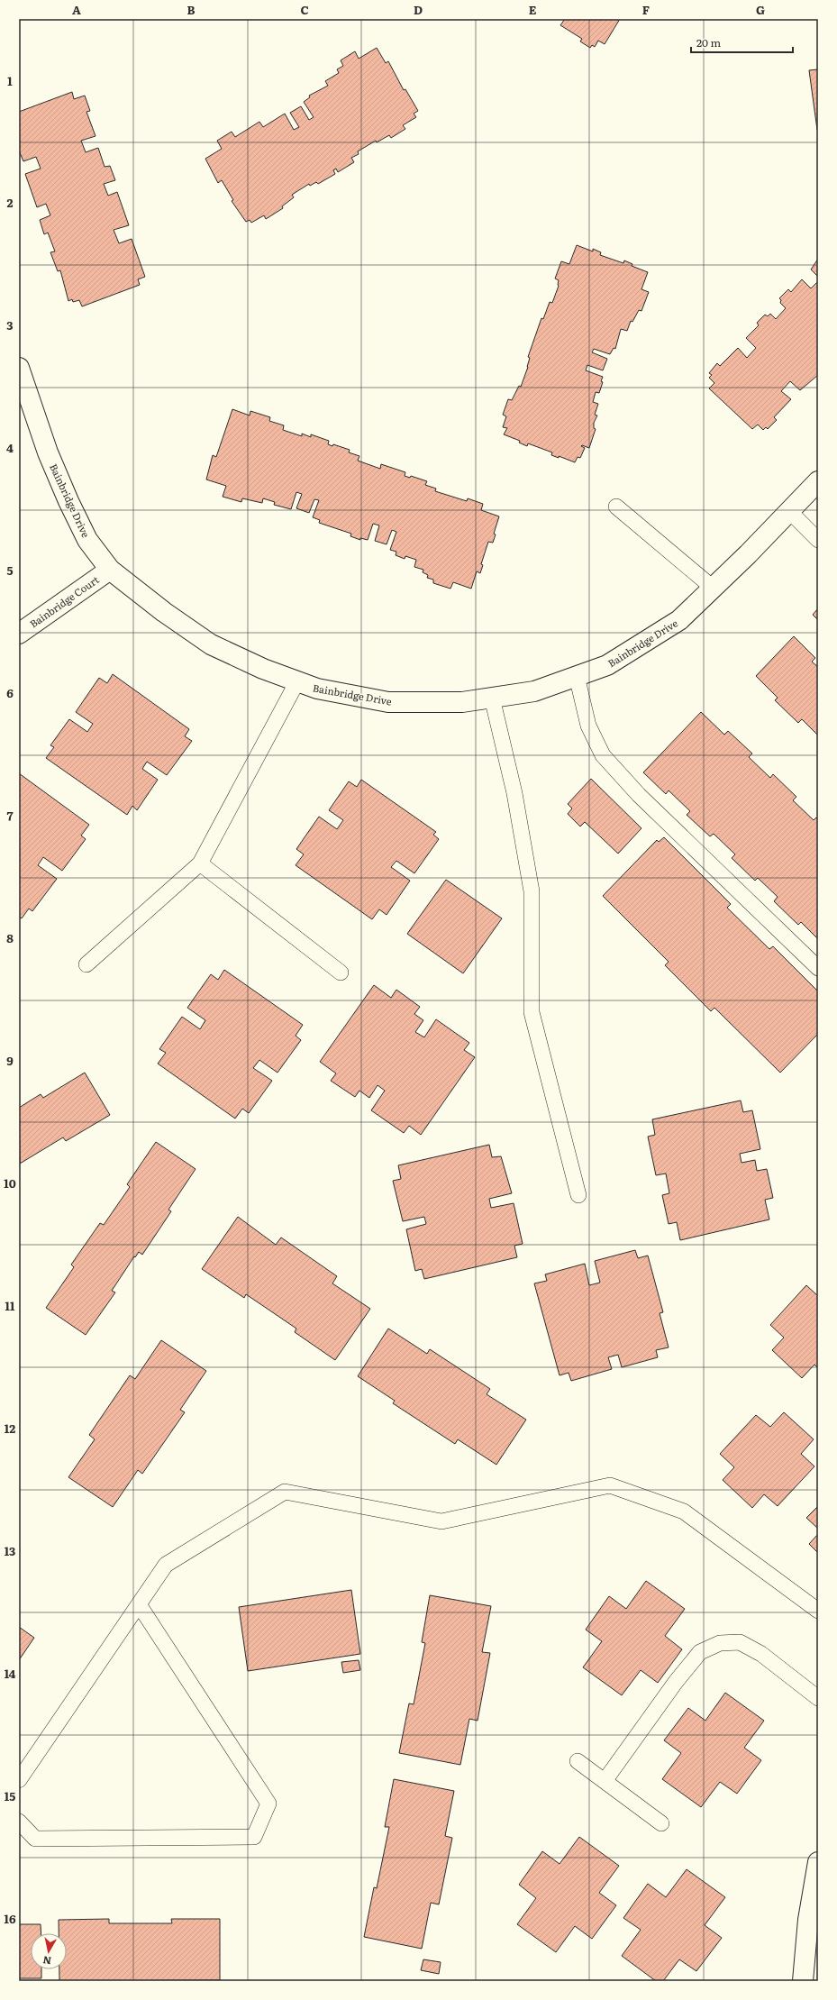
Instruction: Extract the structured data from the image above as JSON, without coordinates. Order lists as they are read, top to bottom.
{
  "streets": {
    "street": ["Bainbridge Drive", "Bainbridge Court"]
  },
  "crossings": [
    ["Bainbridge Drive", "Bainbridge Court"]
  ],
  "scale_bar": "20 m",
  "north": "bottom",
  "grid": {
    "columns": [
      "A",
      "B",
      "C",
      "D",
      "E",
      "F",
      "G"
    ],
    "rows": [
      "1",
      "2",
      "3",
      "4",
      "5",
      "6",
      "7",
      "8",
      "9",
      "10",
      "11",
      "12",
      "13",
      "14",
      "15",
      "16"
    ]
  }
}
